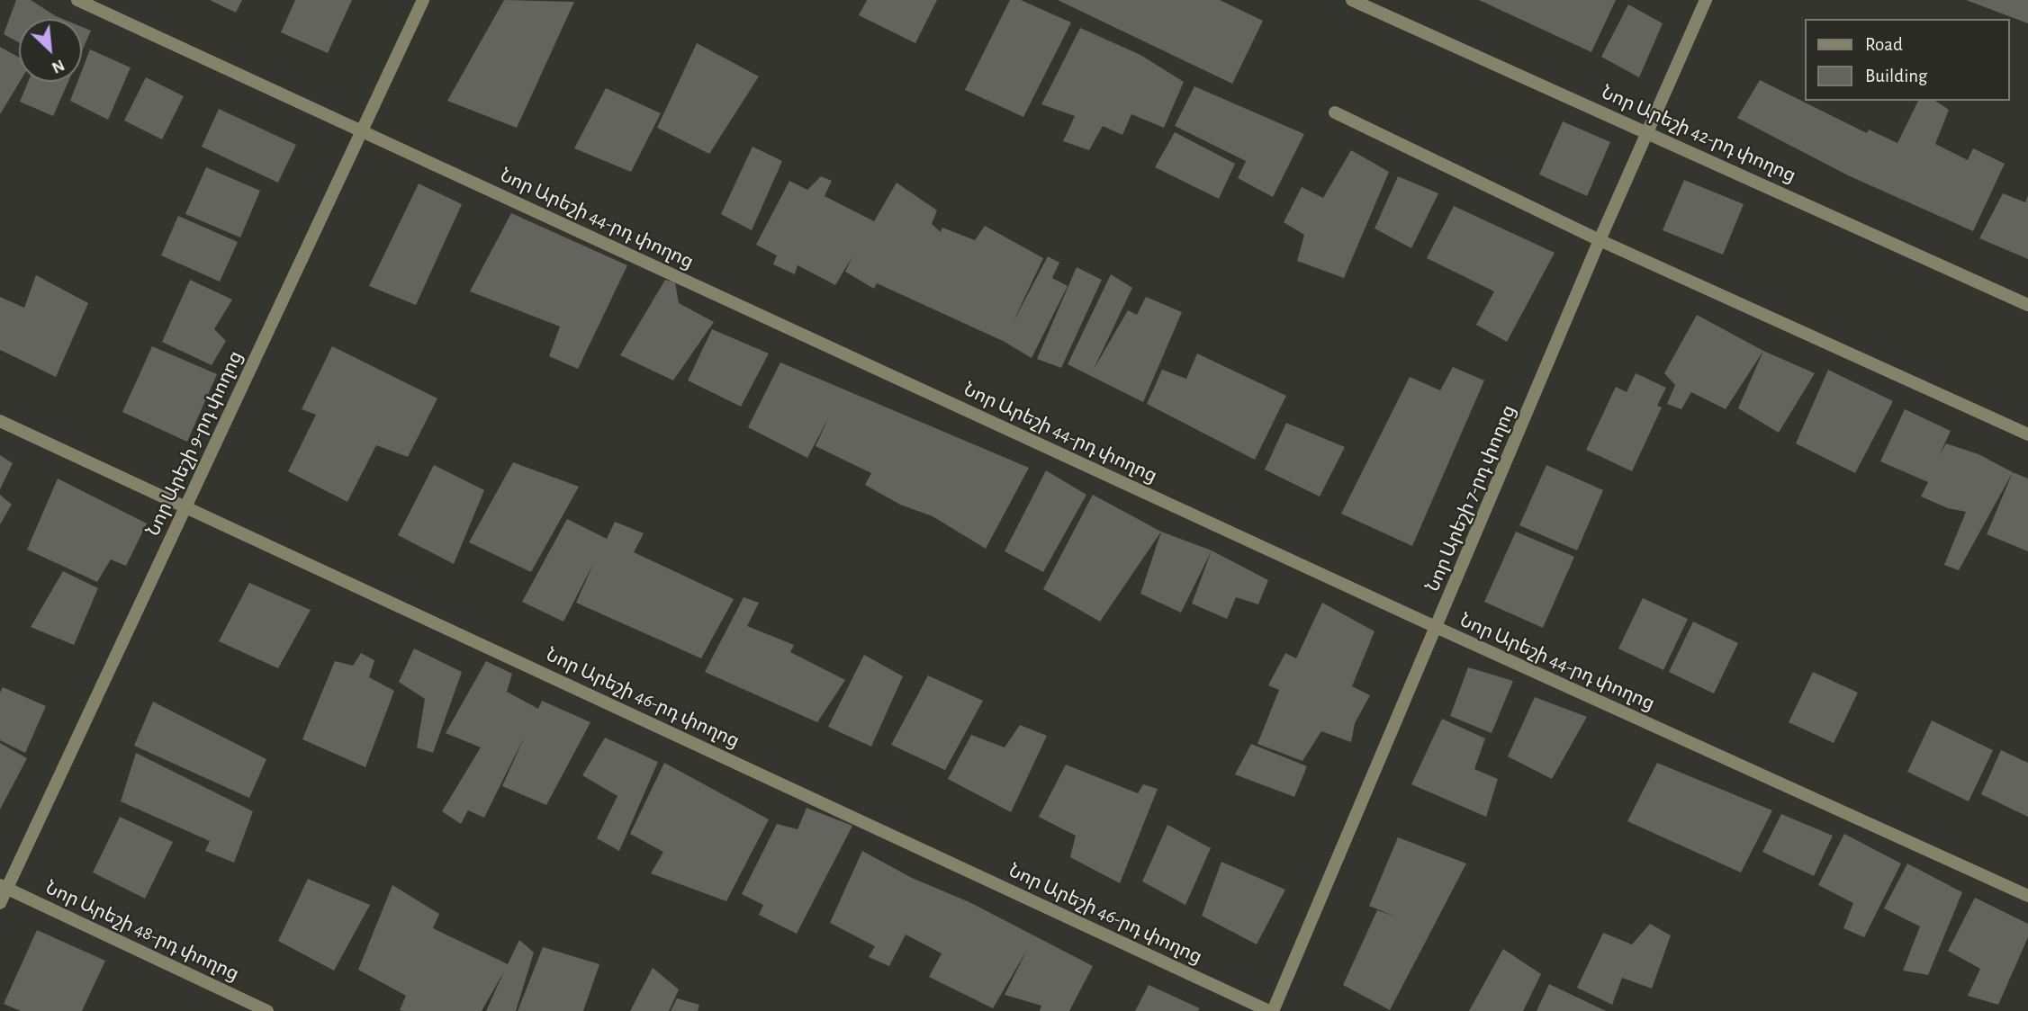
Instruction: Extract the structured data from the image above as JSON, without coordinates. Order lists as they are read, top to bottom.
{
  "streets": {
    "street": [
      "Նոր Արեշի 42-րդ փողոց",
      "Նոր Արեշի 44-րդ փողոց",
      "Նոր Արեշի 9-րդ փողոց",
      "Նոր Արեշի 7-րդ փողոց",
      "Նոր Արեշի 46-րդ փողոց",
      "Նոր Արեշի 48-րդ փողոց"
    ]
  },
  "crossings": [
    ["Նոր Արեշի 42-րդ փողոց", "Նոր Արեշի 7-րդ փողոց"],
    ["Նոր Արեշի 44-րդ փողոց", "Նոր Արեշի 9-րդ փողոց"],
    ["Նոր Արեշի 44-րդ փողոց", "Նոր Արեշի 7-րդ փողոց"],
    ["Նոր Արեշի 9-րդ փողոց", "Նոր Արեշի 46-րդ փողոց"],
    ["Նոր Արեշի 9-րդ փողոց", "Նոր Արեշի 48-րդ փողոց"],
    ["Նոր Արեշի 7-րդ փողոց", "Նոր Արեշի 46-րդ փողոց"]
  ],
  "legend": ["Road", "Building"],
  "north": "bottom right"
}
